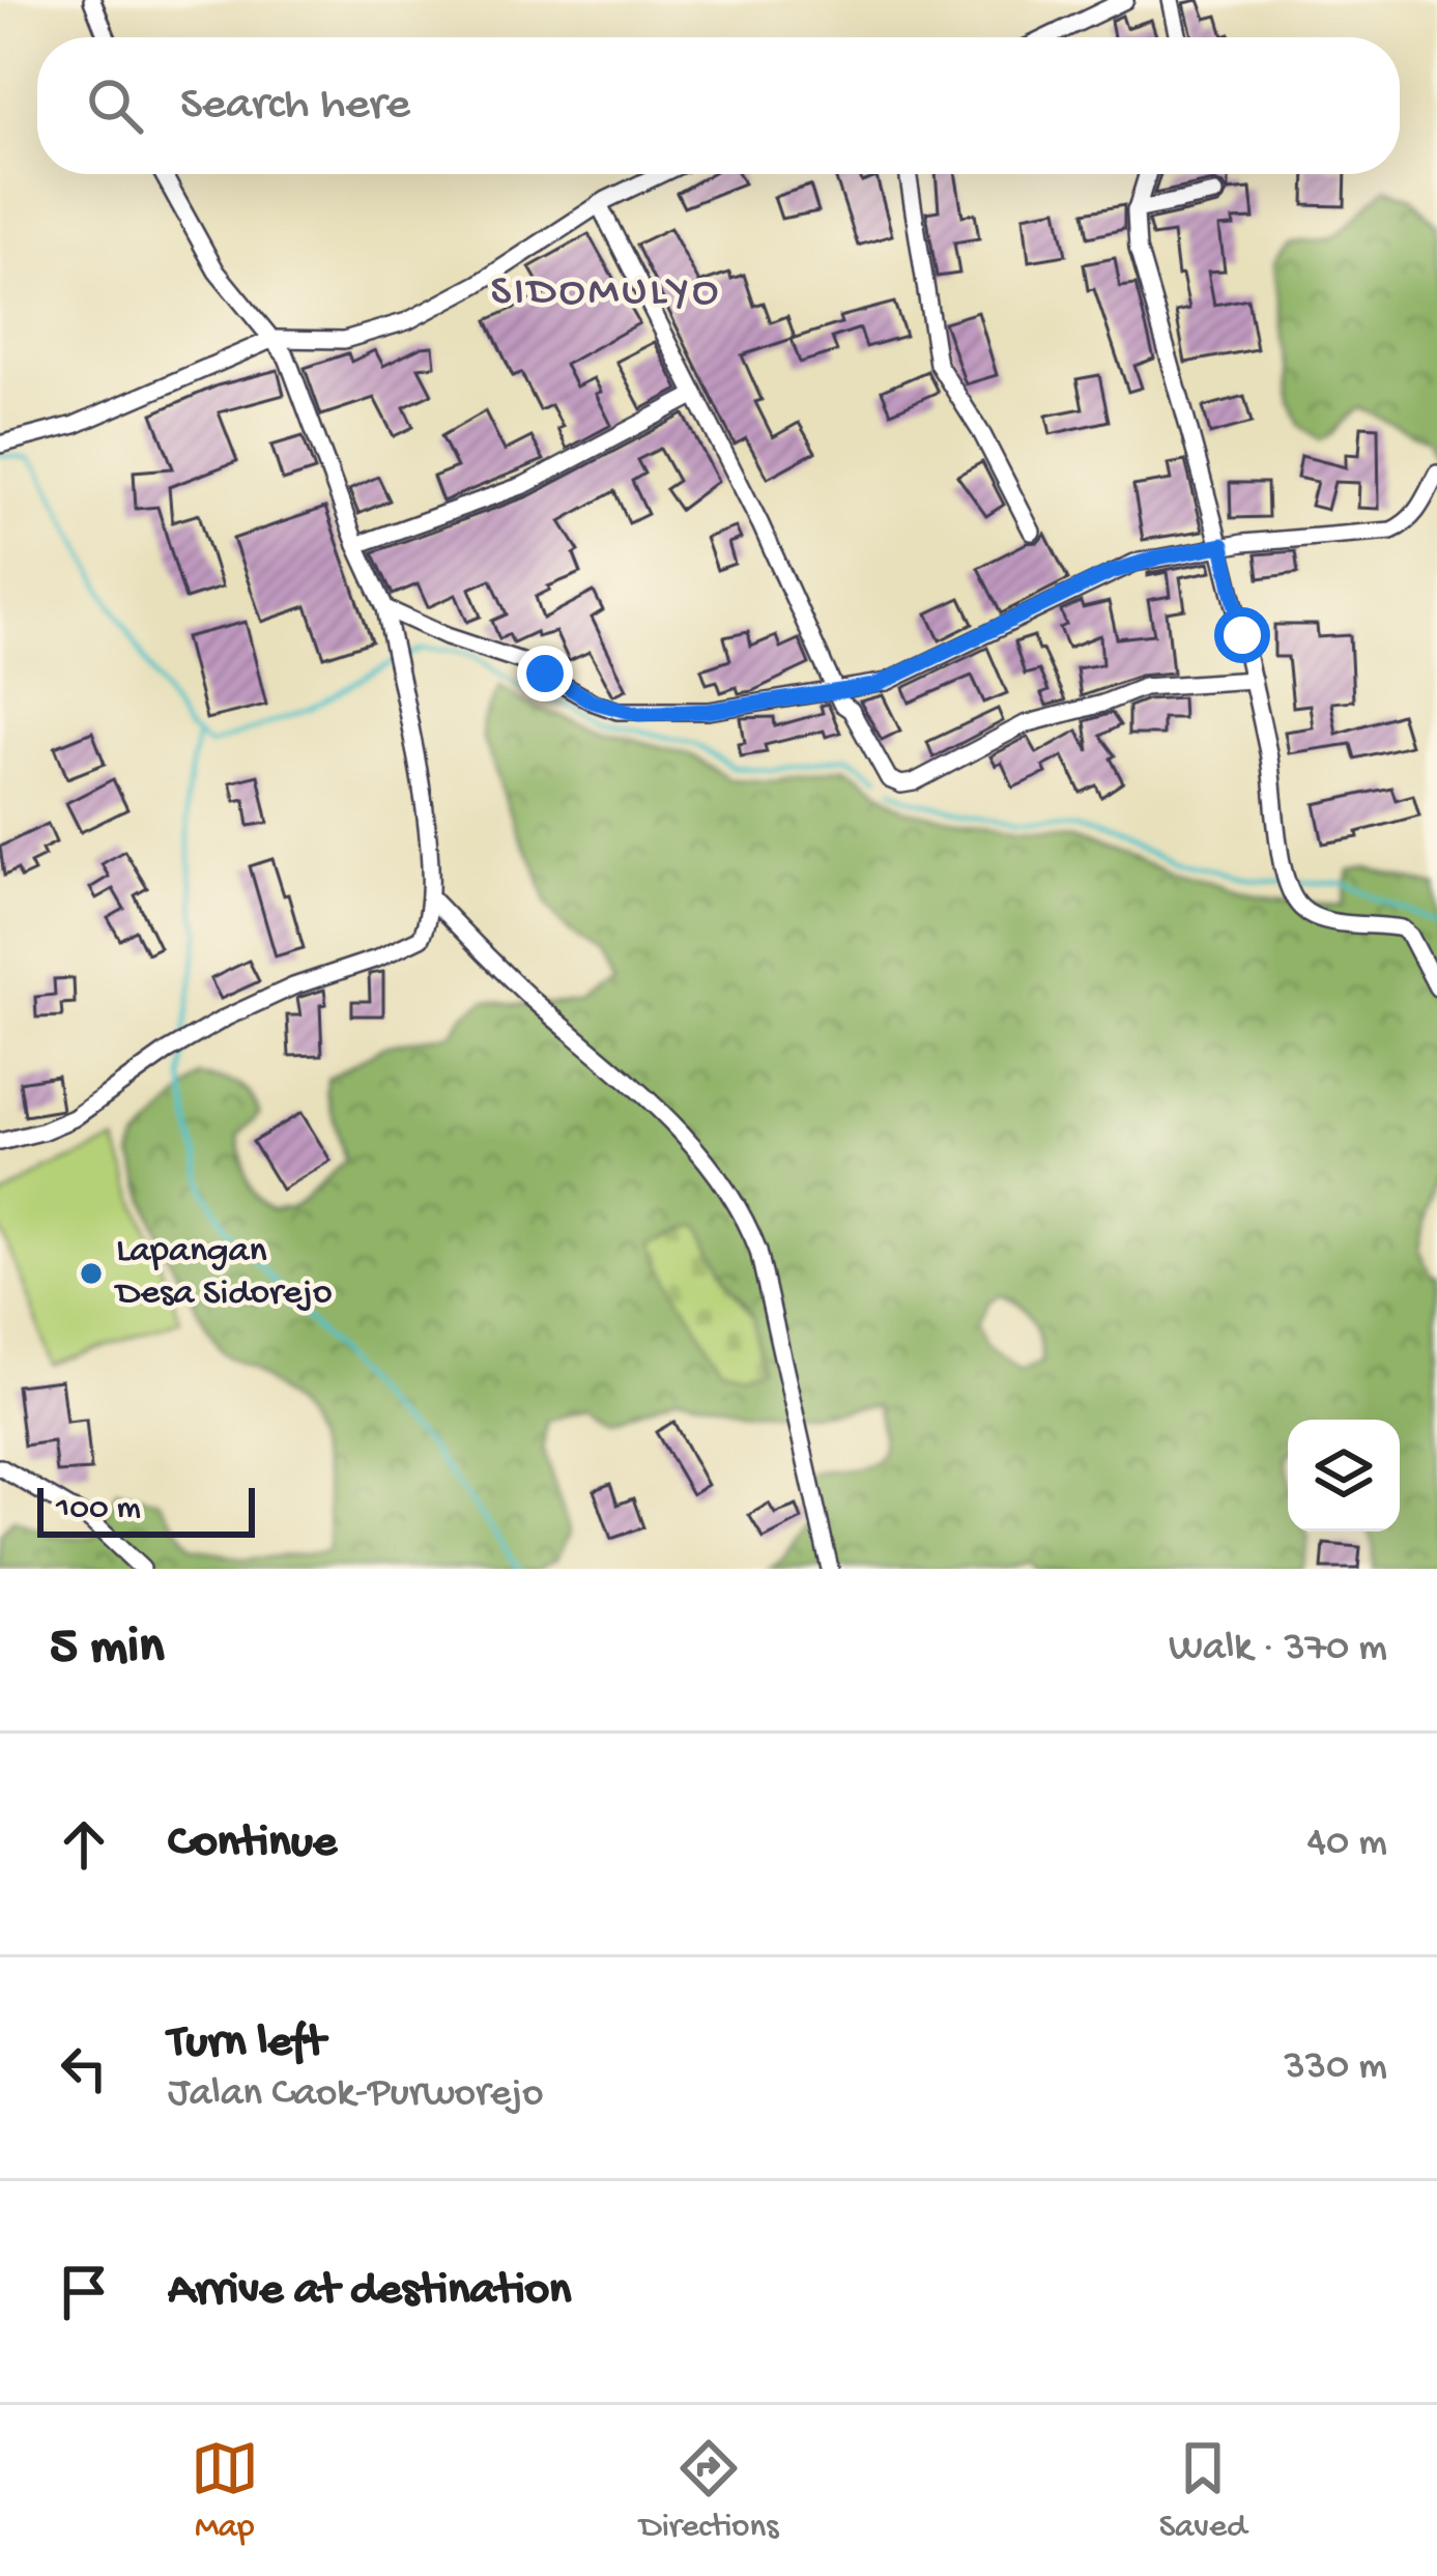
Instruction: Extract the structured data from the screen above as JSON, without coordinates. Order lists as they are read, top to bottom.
{
  "districts": ["SIDOMULYO"],
  "places": ["Lapangan Desa Sidorejo"],
  "scale_bar": "100 m",
  "page": {
    "search": "Search here",
    "scale": "100 m",
    "heading": ["5 min", "Walk · 370 m"],
    "list": [
      ["Continue", "40 m"],
      ["Turn left", "Jalan Caok-Purworejo", "330 m"],
      "Arrive at destination"
    ],
    "nav": ["Map", "Directions", "Saved"]
  }
}
